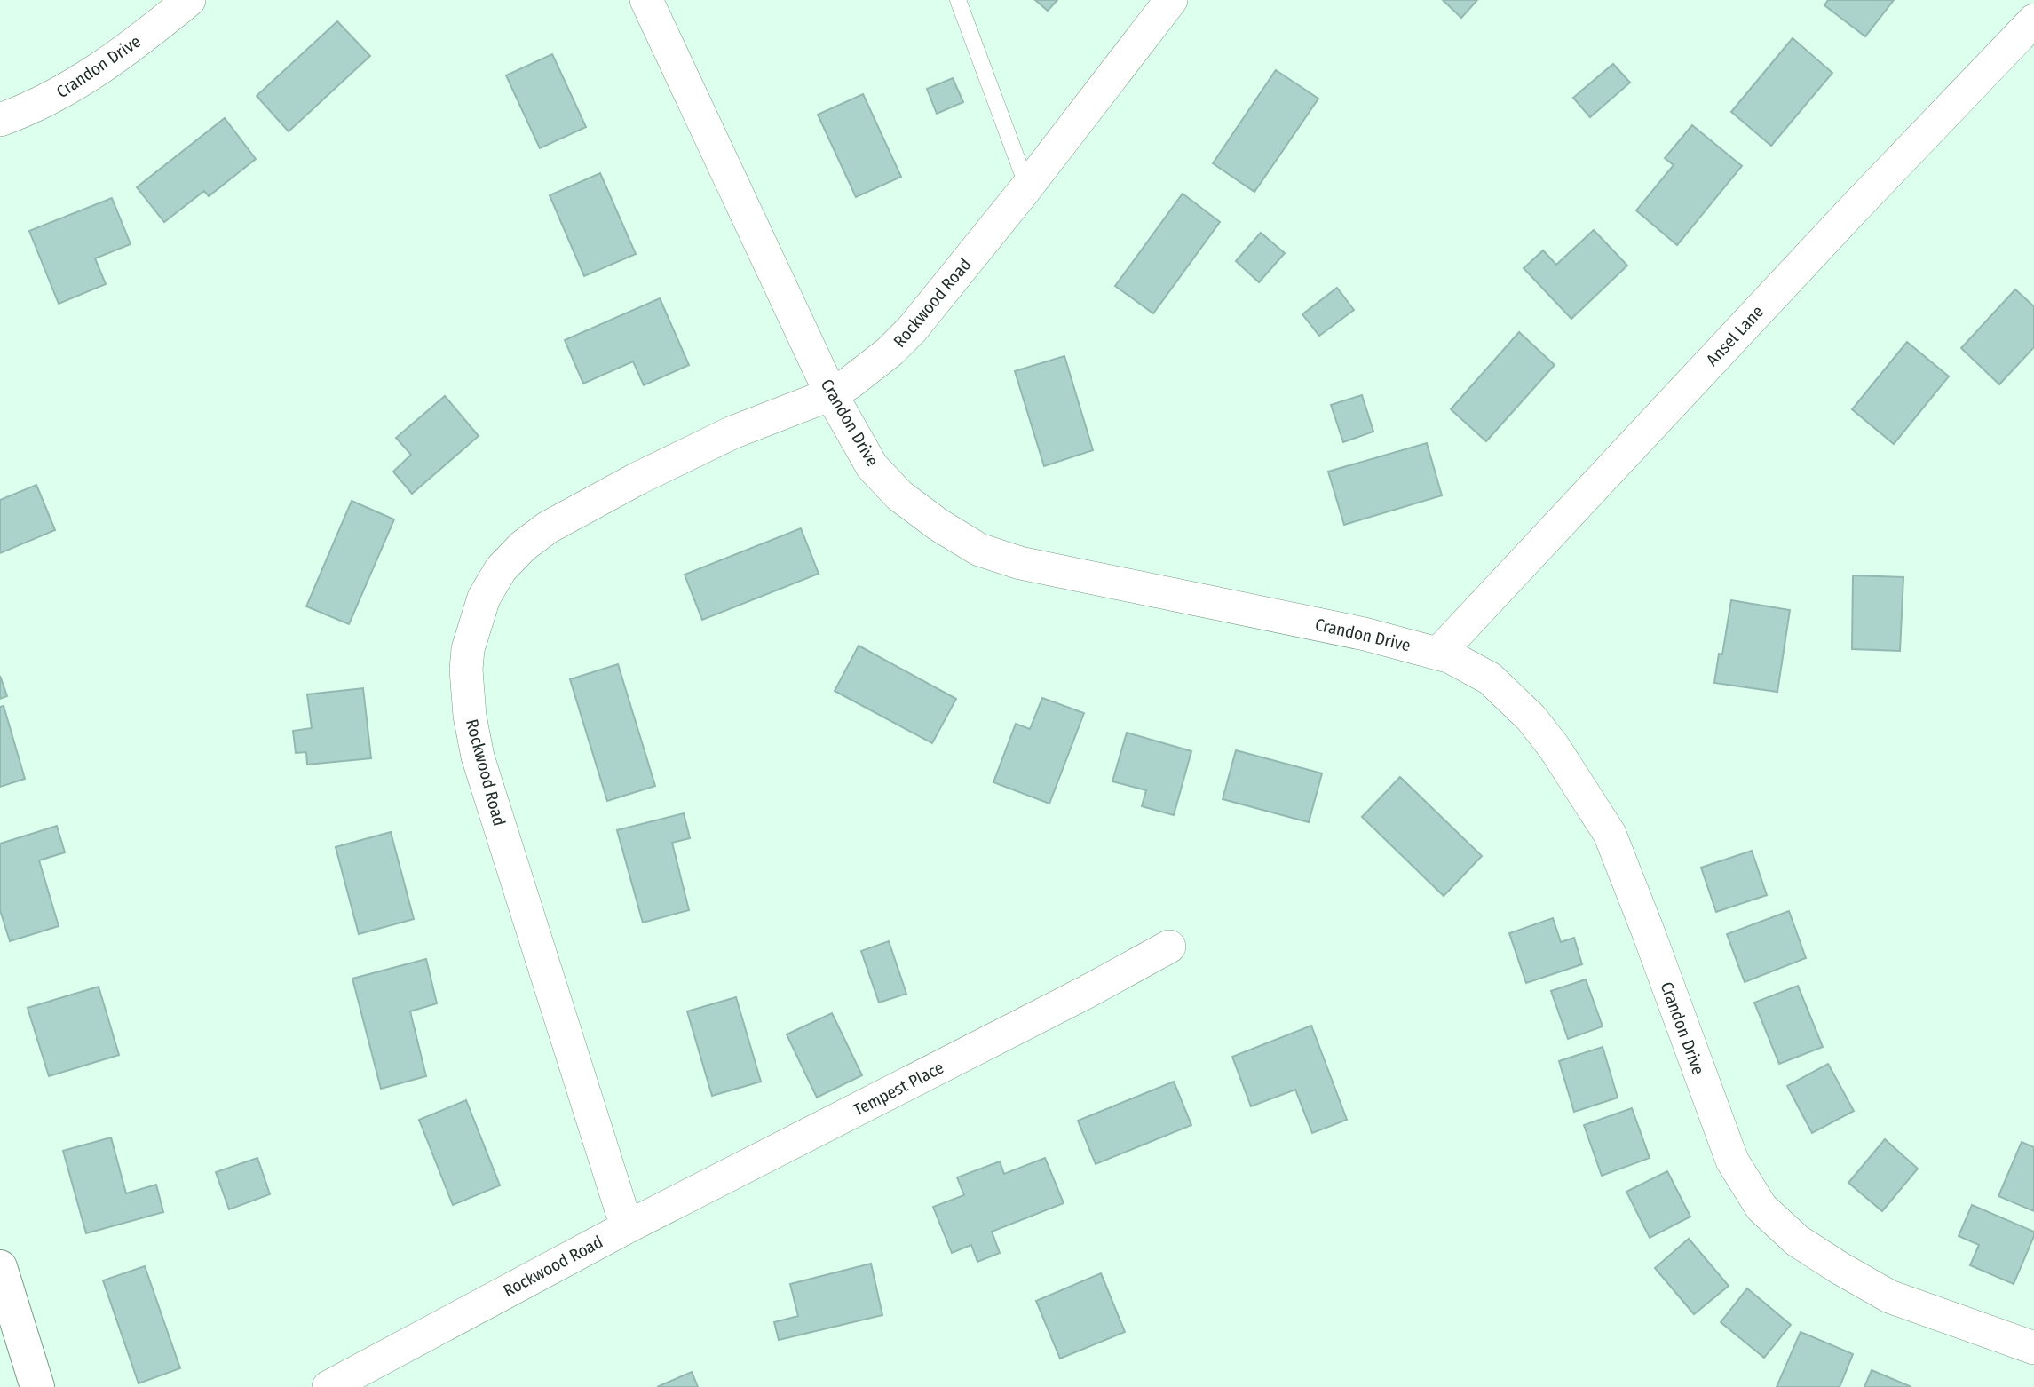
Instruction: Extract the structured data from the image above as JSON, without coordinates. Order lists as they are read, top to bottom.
{
  "streets": {
    "street": [
      "Crandon Drive",
      "Rockwood Road",
      "Ansel Lane",
      "Tempest Place"
    ]
  },
  "crossings": [
    ["Crandon Drive", "Rockwood Road"],
    ["Crandon Drive", "Ansel Lane"],
    ["Rockwood Road", "Tempest Place"]
  ]
}
